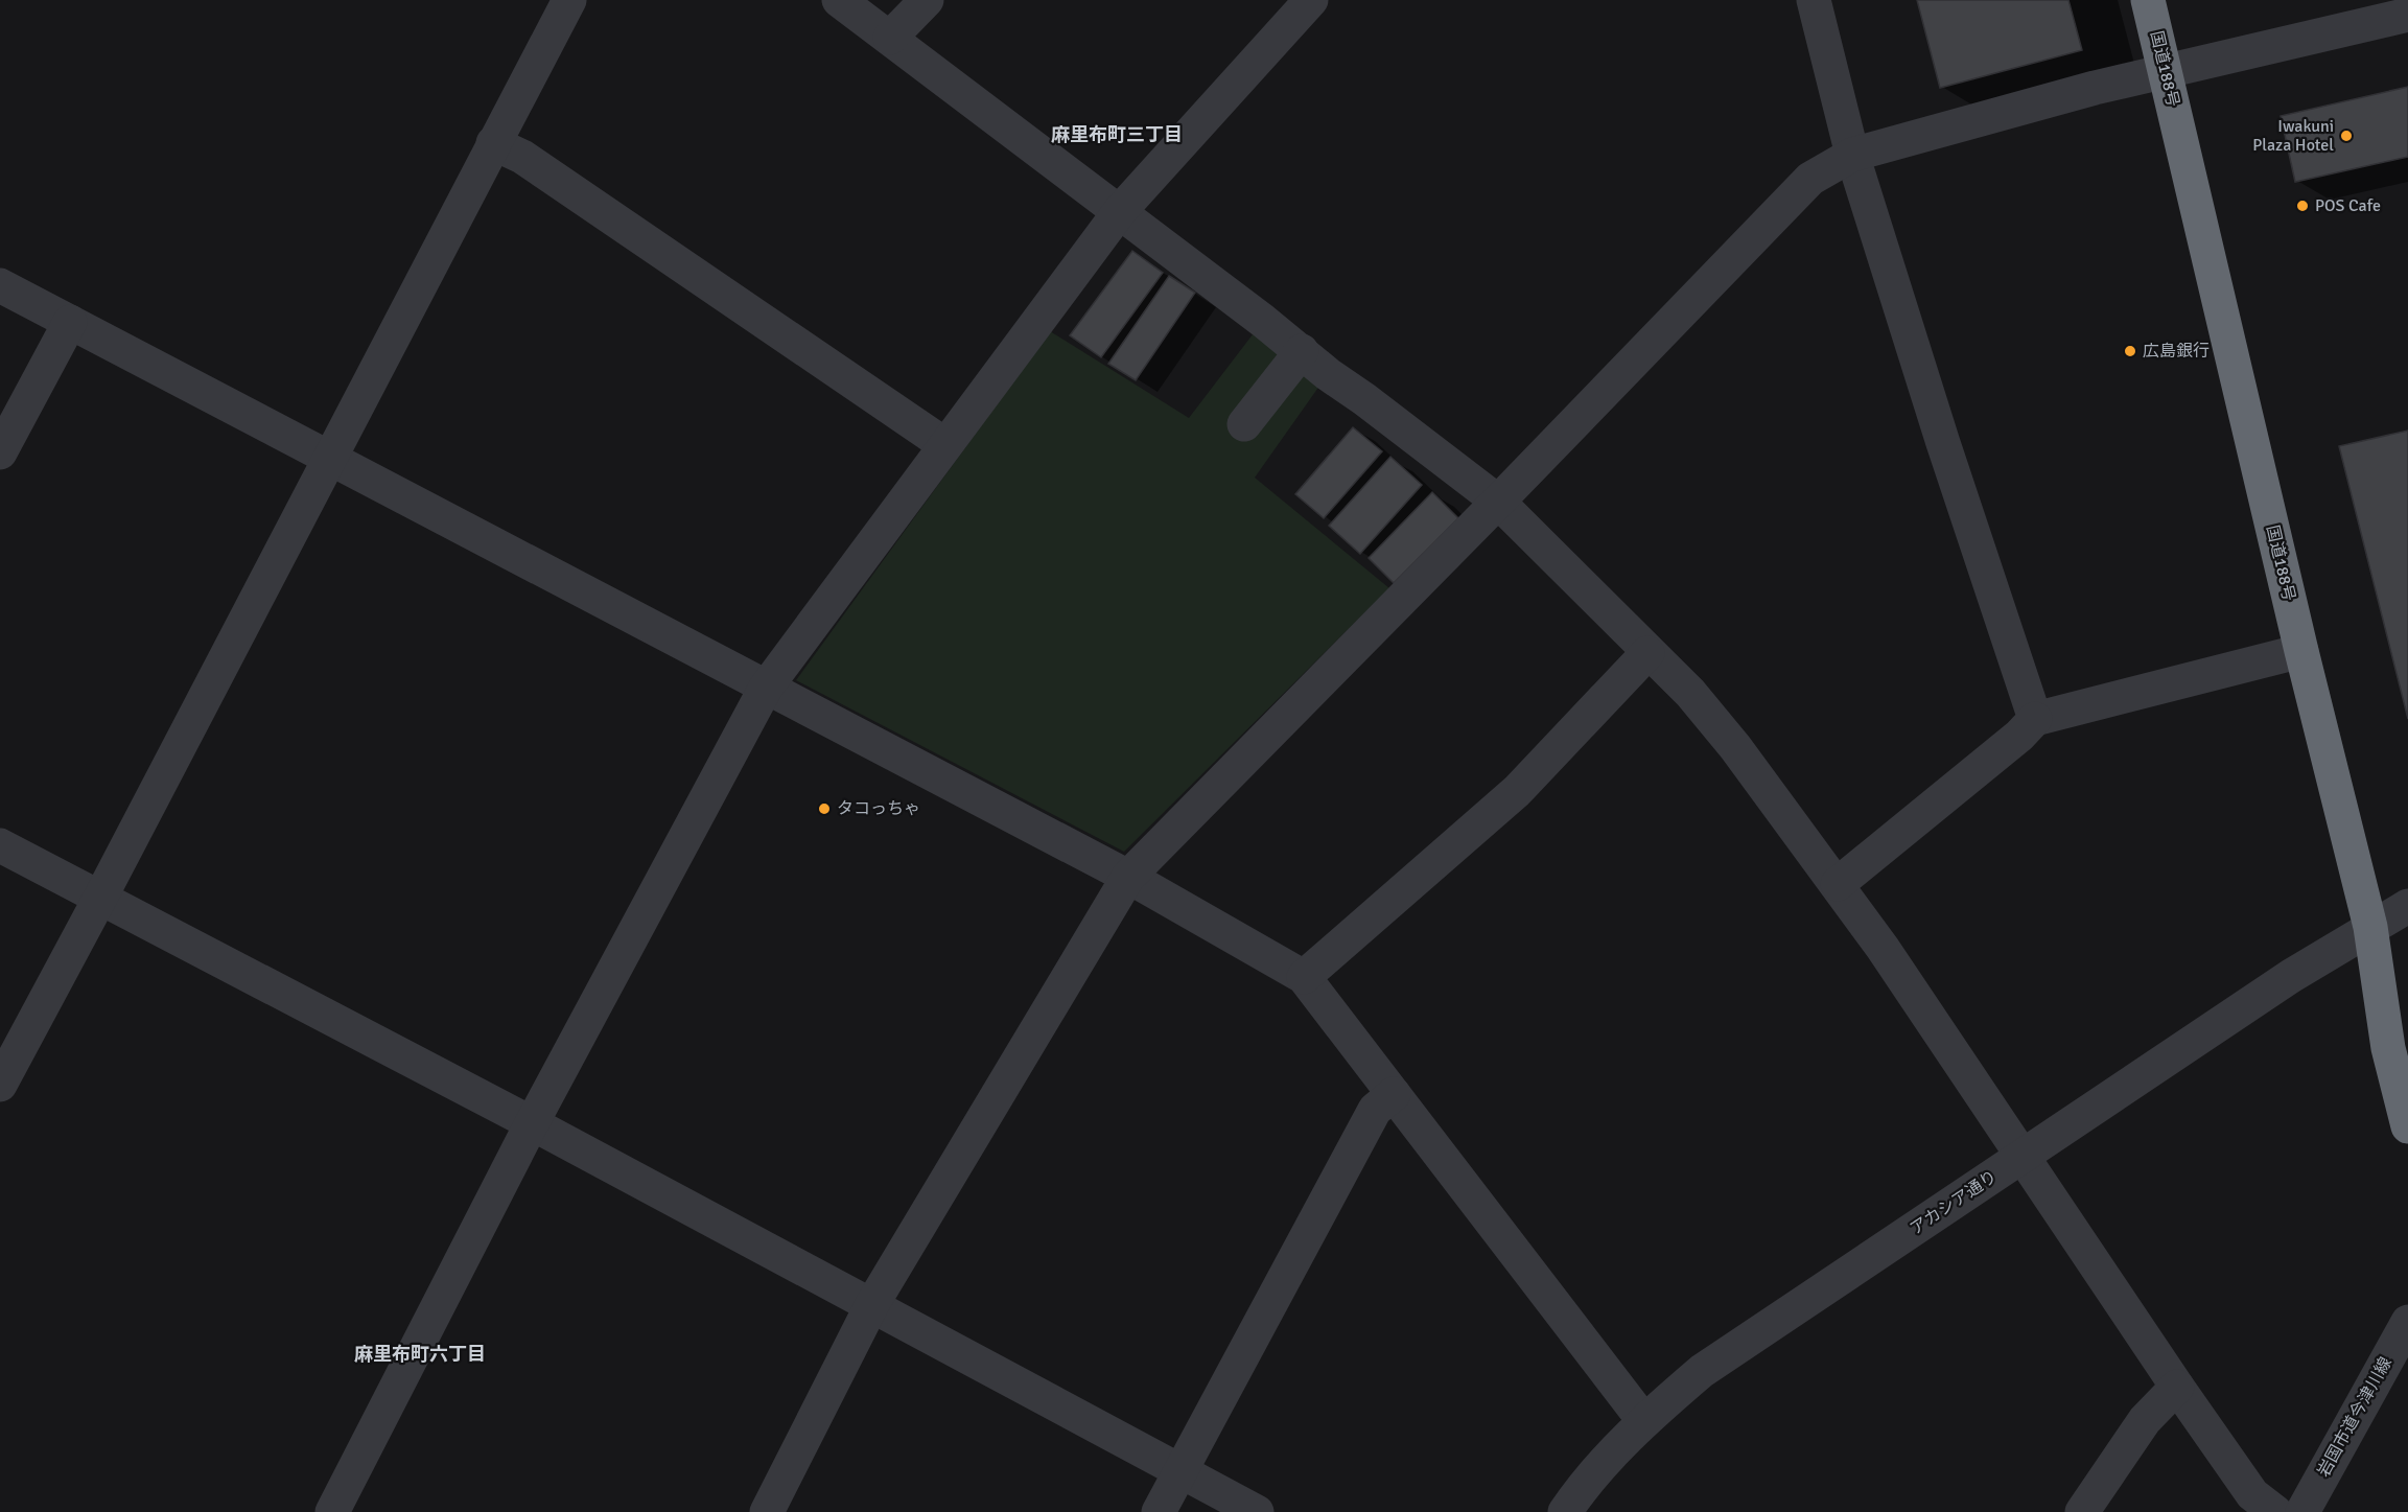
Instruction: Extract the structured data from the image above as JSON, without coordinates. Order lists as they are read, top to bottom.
{
  "streets": {
    "highway": ["国道188号"],
    "street": ["アカシア通り", "岩国市道今津川線"]
  },
  "crossings": [
    ["国道188号", "アカシア通り"]
  ],
  "districts": ["麻里布町三丁目", "麻里布町六丁目"],
  "places": [
    "Iwakuni Plaza Hotel",
    "POS Cafe",
    "広島銀行",
    "タコっちゃ"
  ]
}
